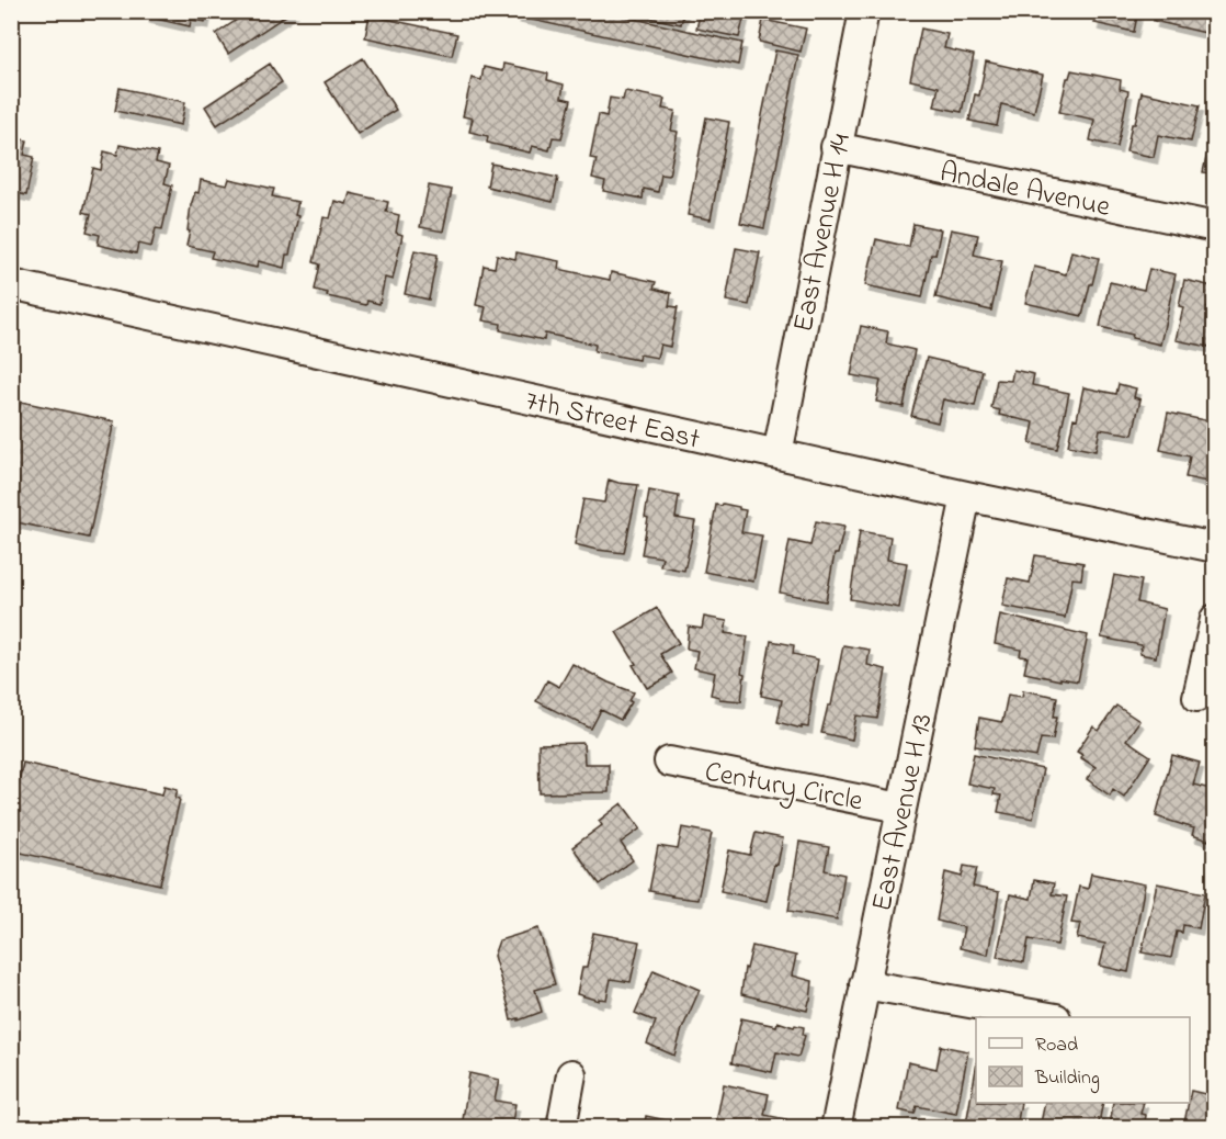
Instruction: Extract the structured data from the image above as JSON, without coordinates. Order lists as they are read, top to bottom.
{
  "streets": {
    "street": [
      "Andale Avenue",
      "East Avenue H 14",
      "7th Street East",
      "Century Circle",
      "East Avenue H 13"
    ]
  },
  "crossings": [
    ["Andale Avenue", "East Avenue H 14"],
    ["East Avenue H 14", "7th Street East"],
    ["7th Street East", "East Avenue H 13"],
    ["Century Circle", "East Avenue H 13"]
  ],
  "legend": ["Road", "Building"]
}
